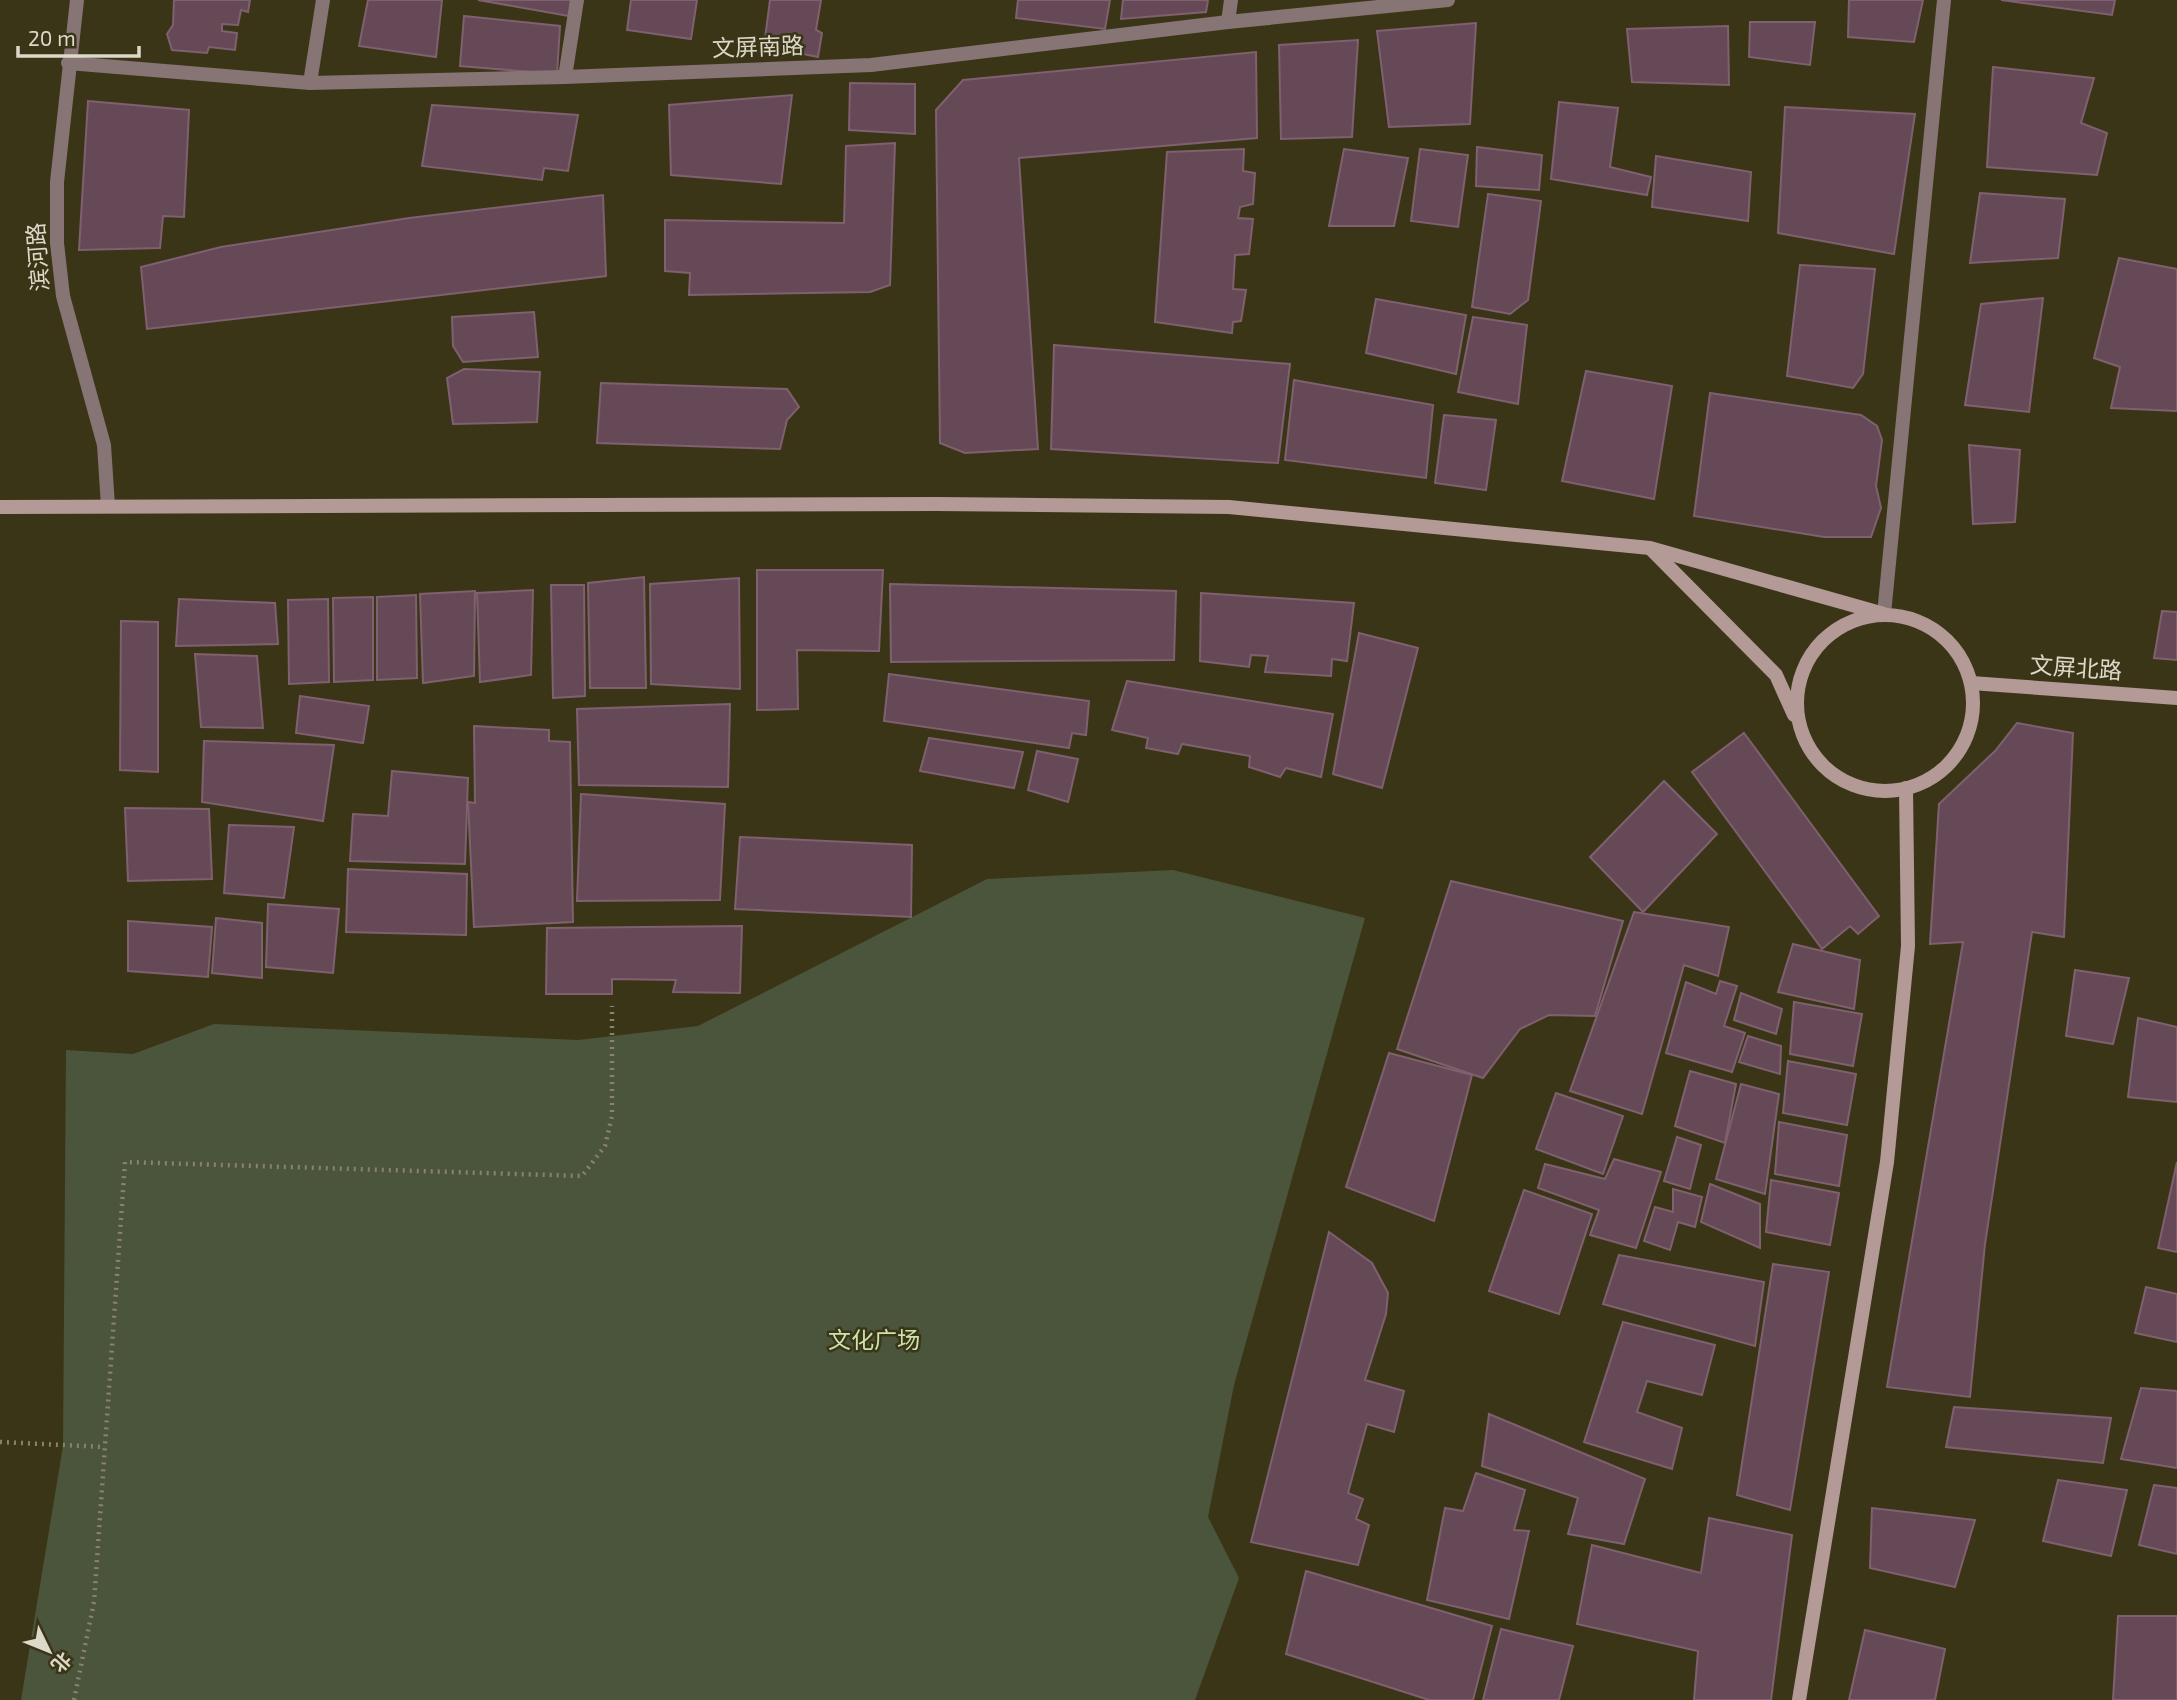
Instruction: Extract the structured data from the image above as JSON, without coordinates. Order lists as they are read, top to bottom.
{
  "streets": {
    "main road": ["文屏北路"],
    "street": ["文屏南路", "滨河路"]
  },
  "crossings": [
    ["文屏南路", "滨河路"]
  ],
  "parks": ["文化广场"],
  "scale_bar": "20 m",
  "north": "bottom right"
}
